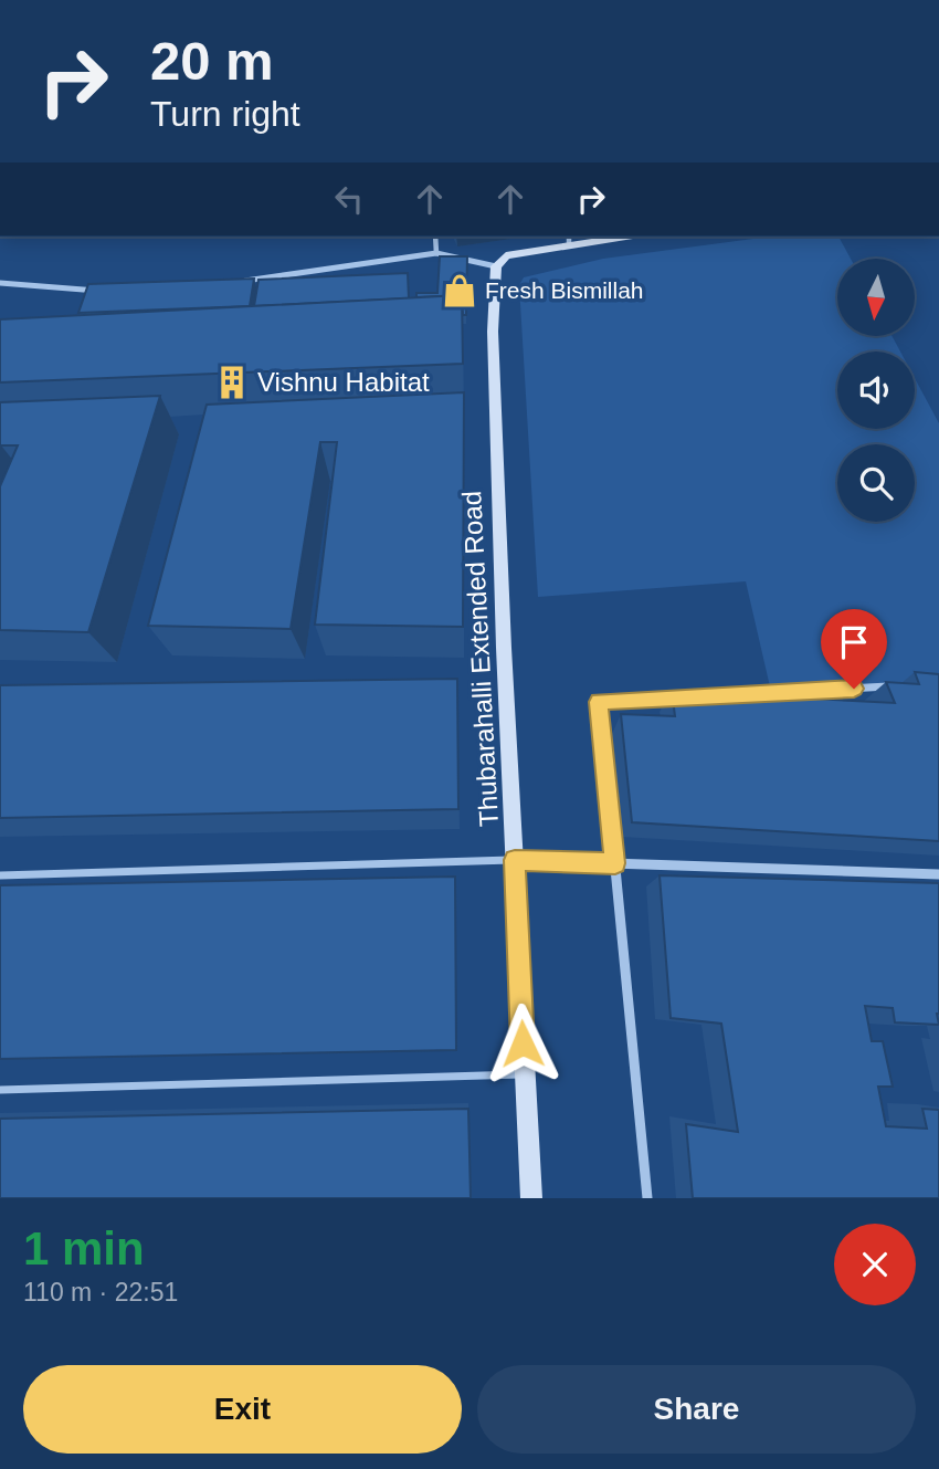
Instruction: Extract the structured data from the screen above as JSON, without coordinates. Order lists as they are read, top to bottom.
{
  "streets": {
    "street": ["Thubarahalli Extended Road"]
  },
  "places": {
    "shop": ["Fresh Bismillah"],
    "building": ["Vishnu Habitat"]
  },
  "north": "bottom",
  "page": {
    "turn": ["20 m", "Turn right"],
    "heading": ["1 min", "110 m · 22:51"],
    "buttons": ["Exit", "Share"]
  }
}
